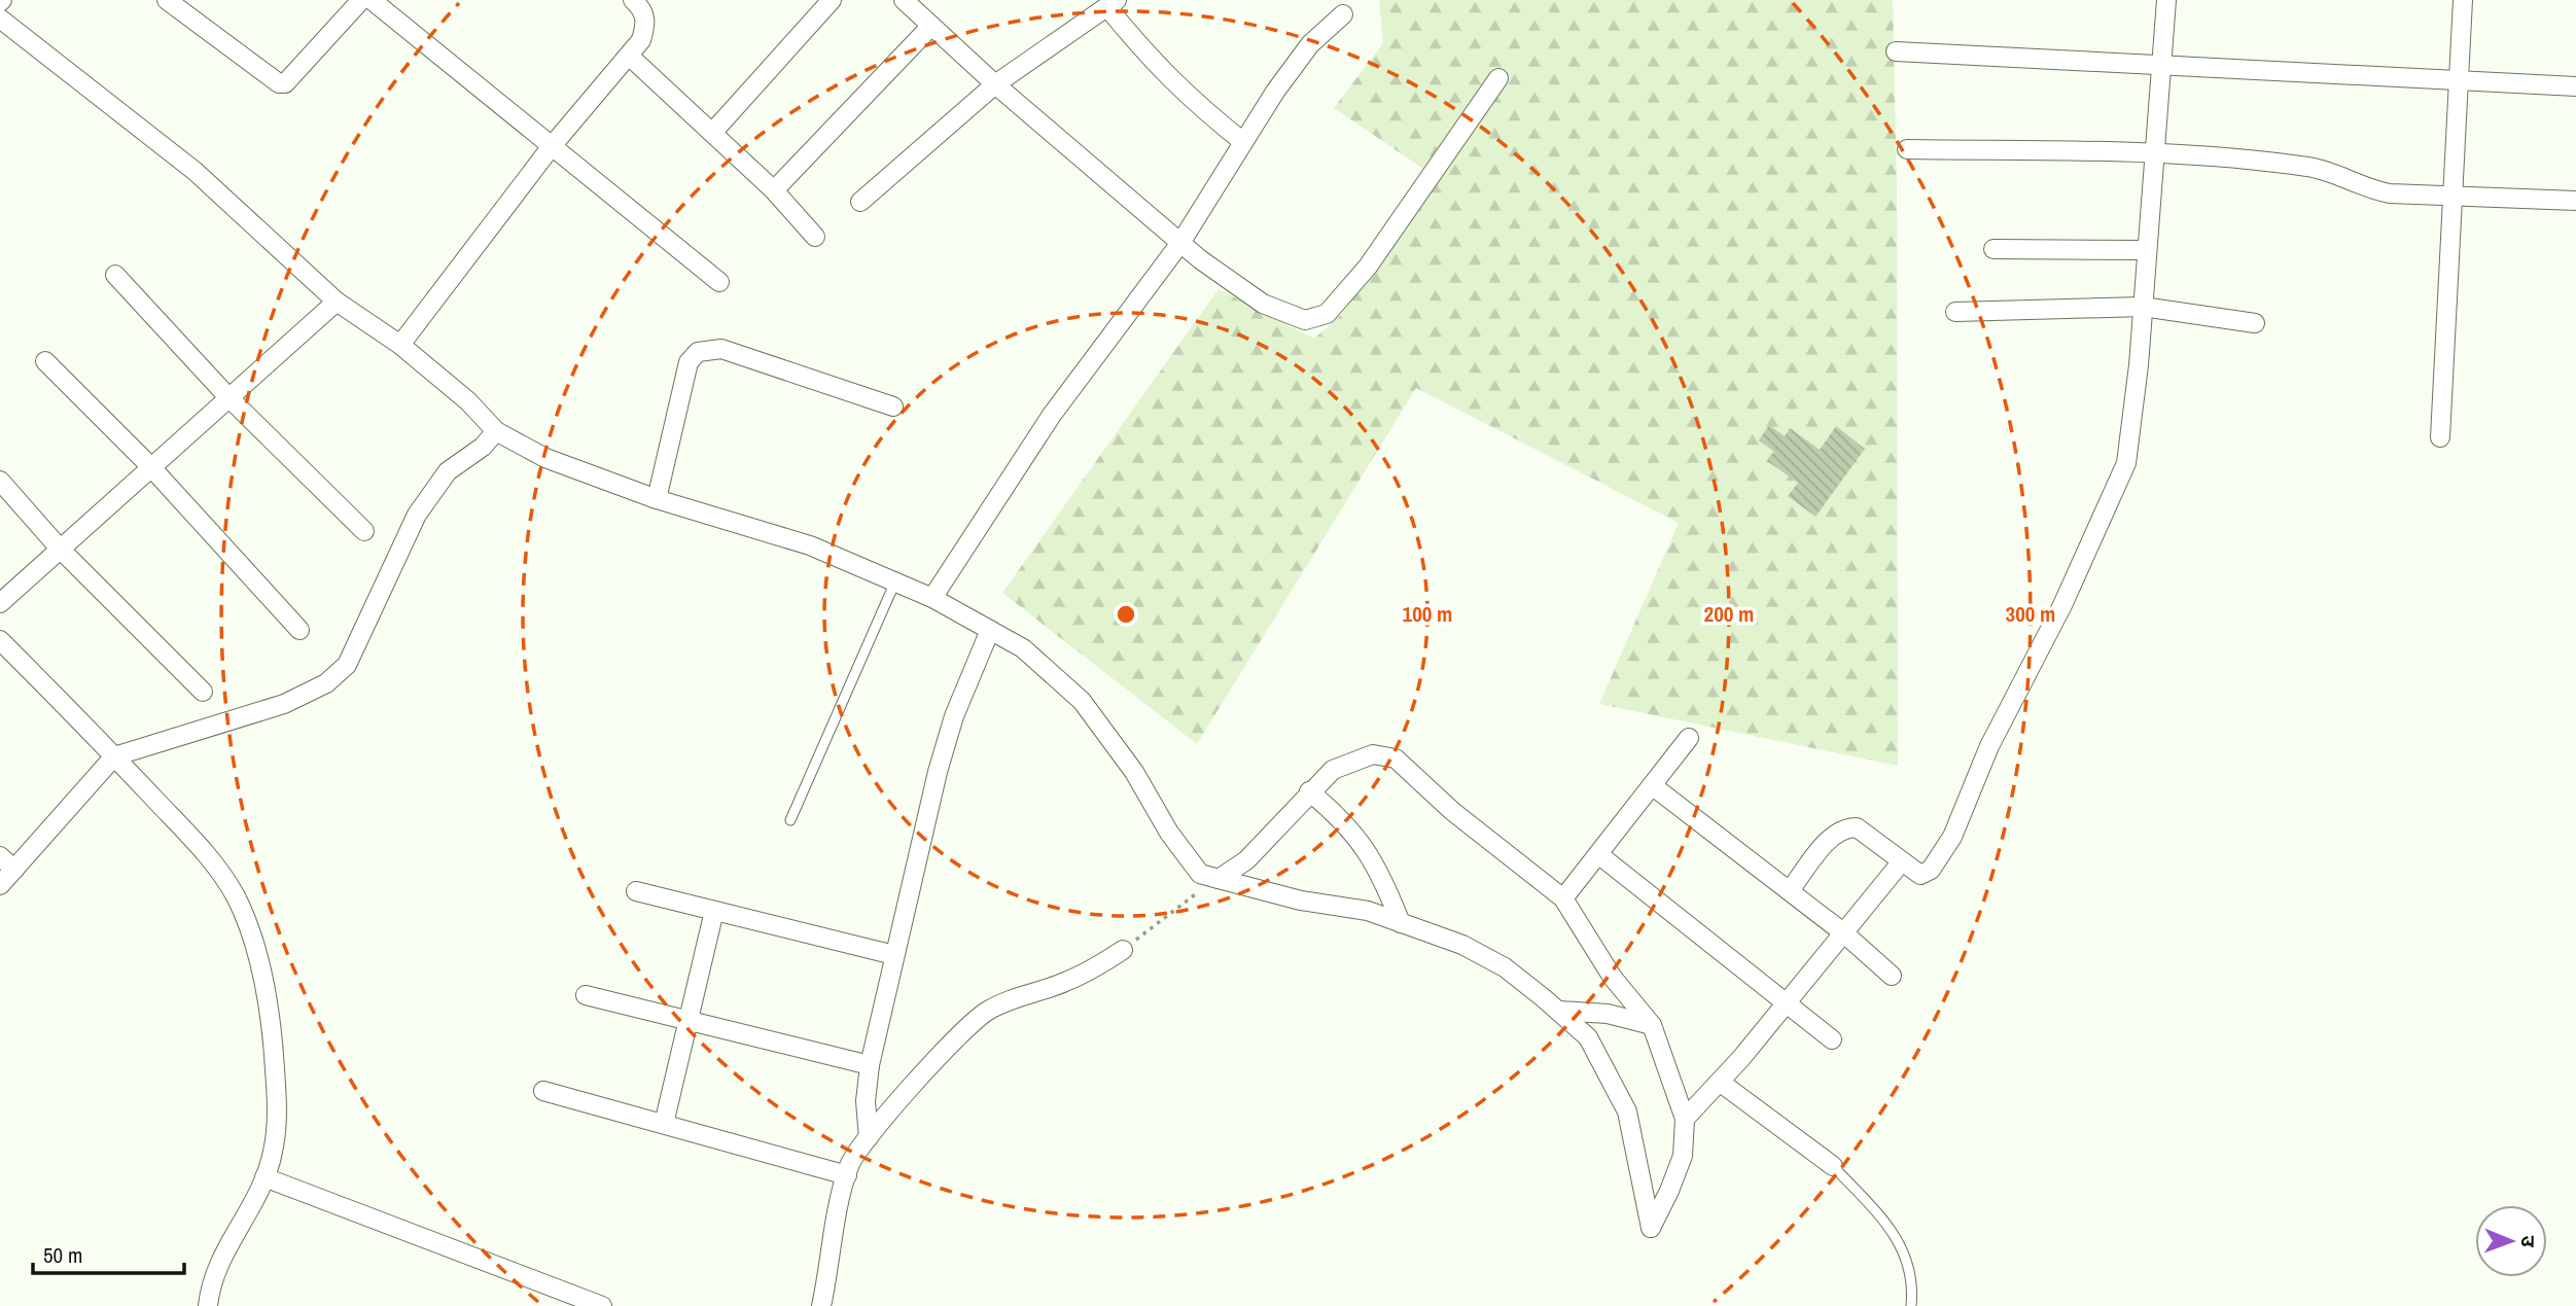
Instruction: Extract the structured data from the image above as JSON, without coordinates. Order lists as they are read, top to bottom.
{
  "scale_bar": "50 m",
  "north": "right",
  "rings": ["100 m", "200 m", "300 m"]
}
